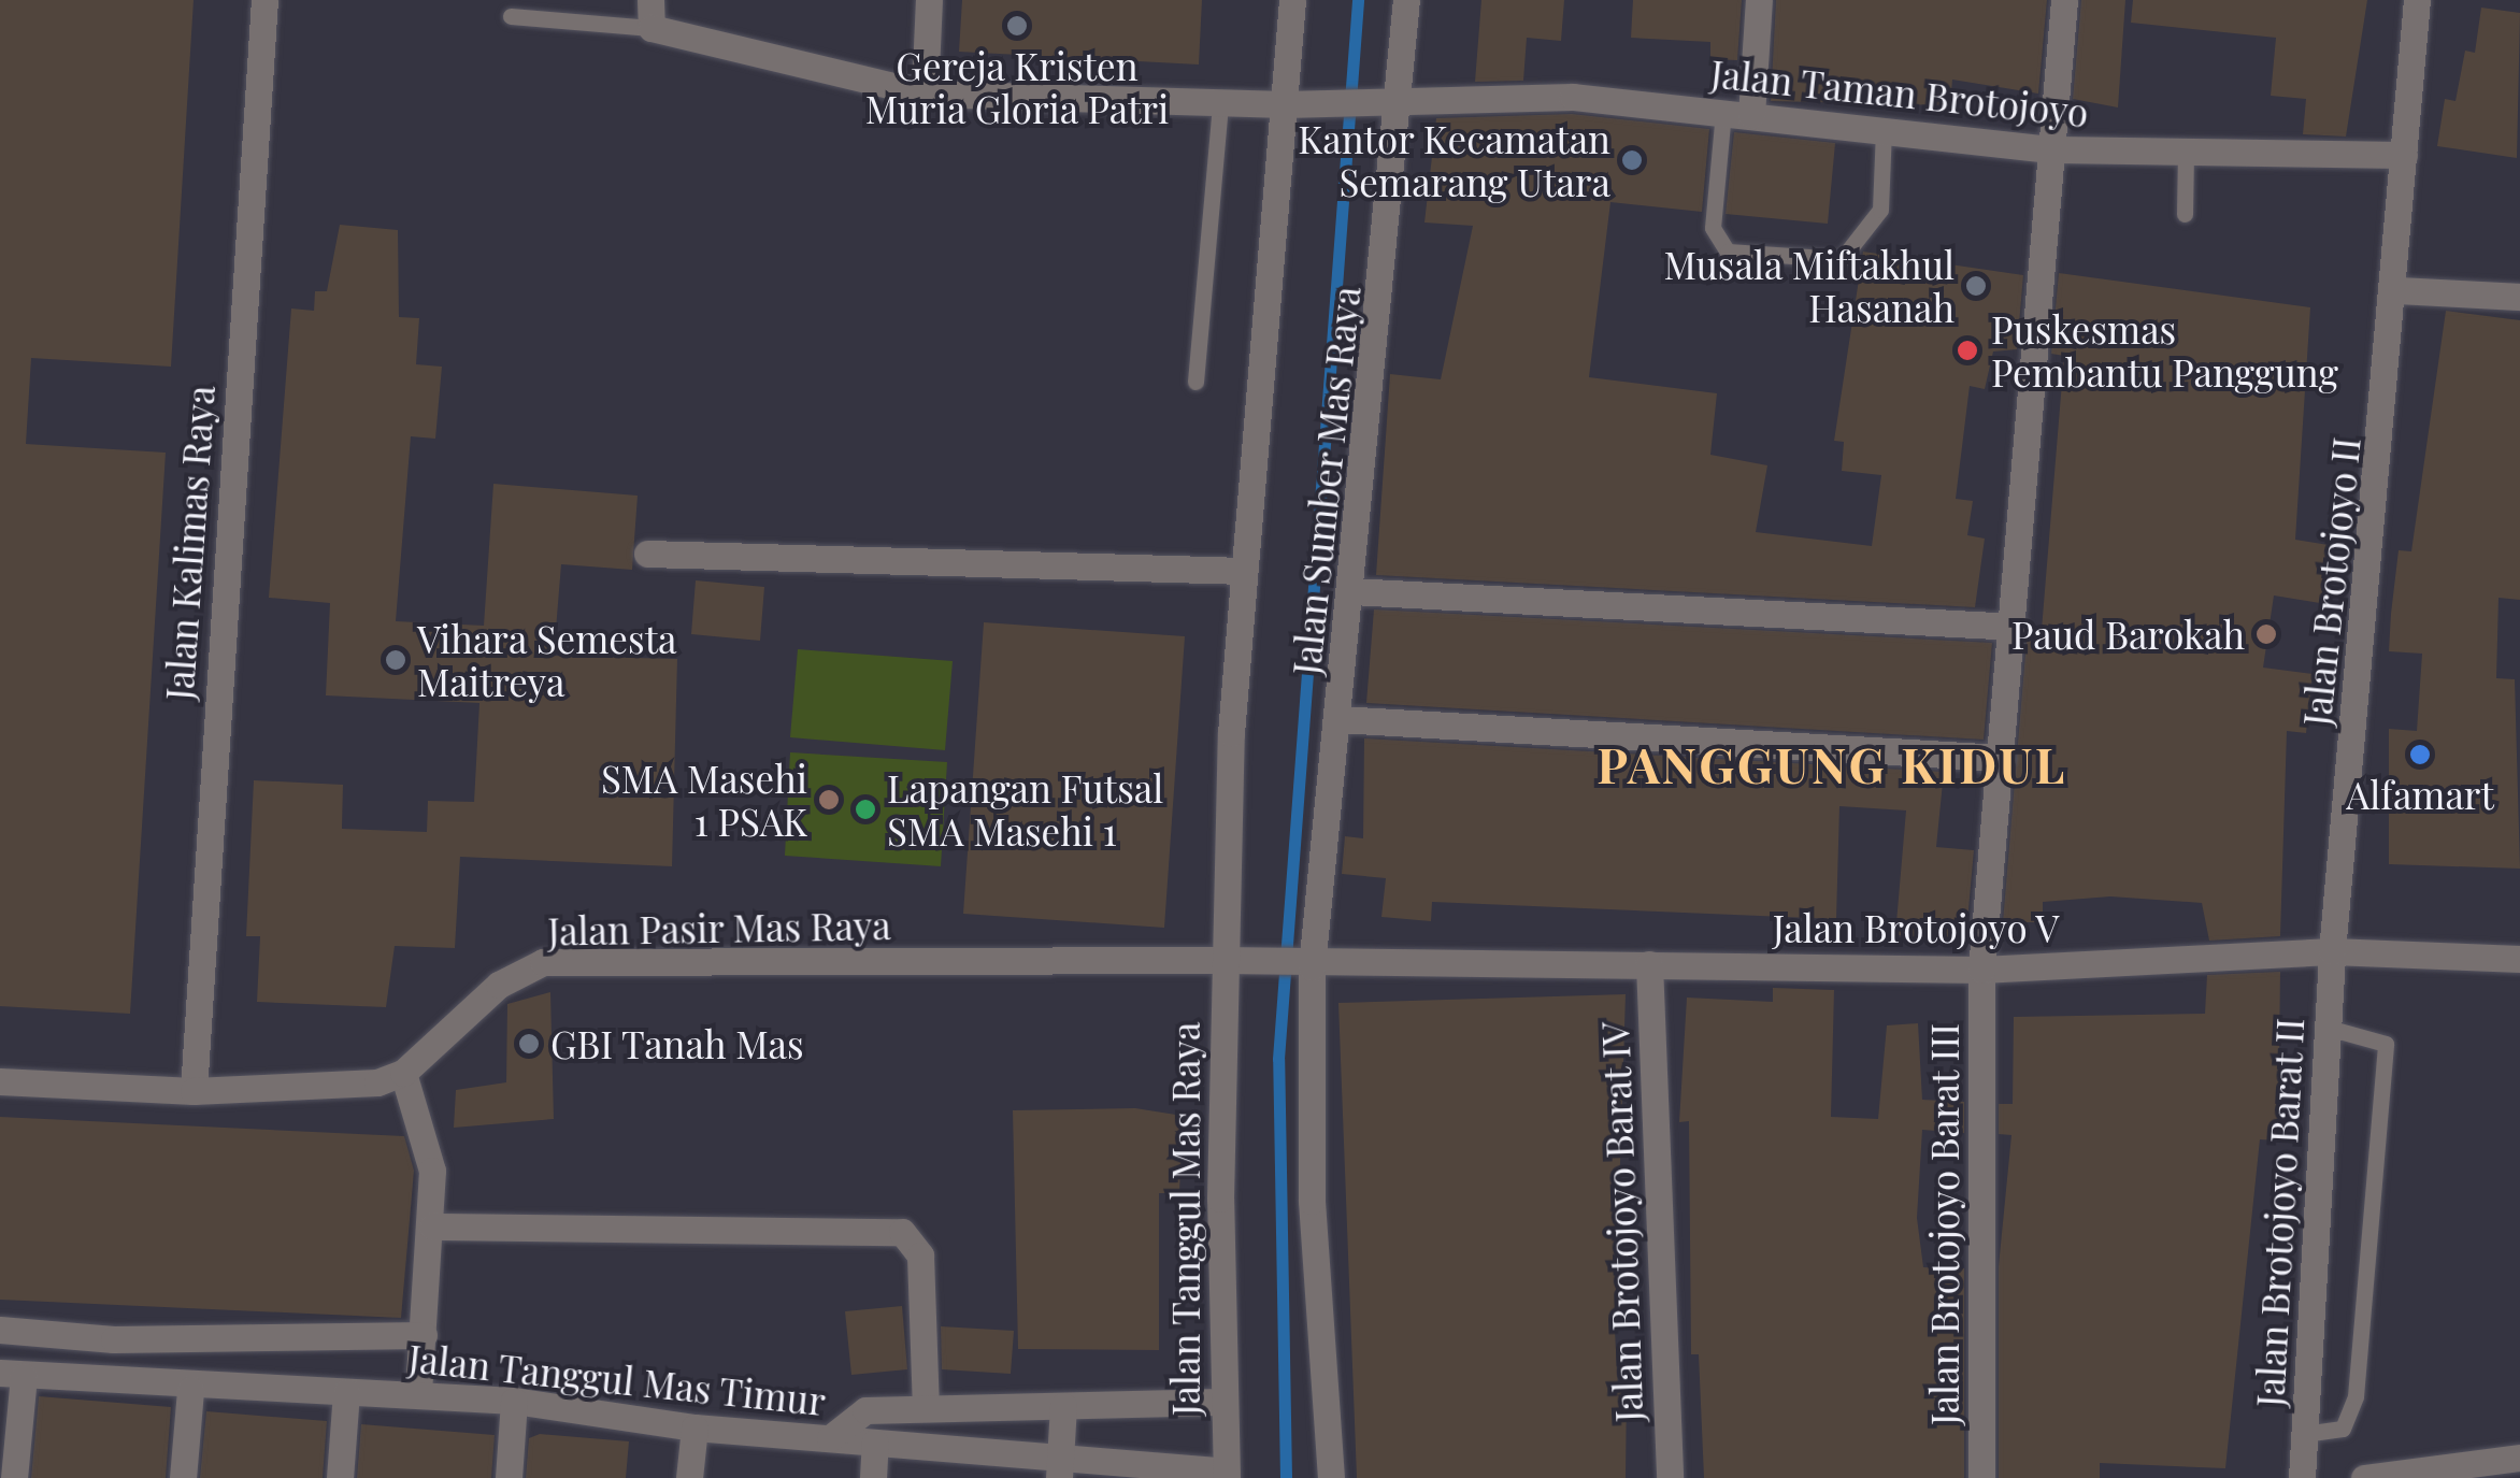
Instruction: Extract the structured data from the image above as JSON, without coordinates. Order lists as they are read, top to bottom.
{
  "streets": {
    "street": [
      "Jalan Taman Brotojoyo",
      "Jalan Sumber Mas Raya",
      "Jalan Kalimas Raya",
      "Jalan Brotojoyo II",
      "Jalan Pasir Mas Raya",
      "Jalan Brotojoyo V",
      "Jalan Brotojoyo Barat II",
      "Jalan Tanggul Mas Raya",
      "Jalan Brotojoyo Barat IV",
      "Jalan Brotojoyo Barat III",
      "Jalan Tanggul Mas Timur"
    ]
  },
  "crossings": [
    ["Jalan Taman Brotojoyo", "Jalan Sumber Mas Raya"],
    ["Jalan Taman Brotojoyo", "Jalan Brotojoyo II"],
    ["Jalan Taman Brotojoyo", "Jalan Brotojoyo Barat III"],
    ["Jalan Sumber Mas Raya", "Jalan Pasir Mas Raya"],
    ["Jalan Sumber Mas Raya", "Jalan Brotojoyo V"],
    ["Jalan Sumber Mas Raya", "Jalan Tanggul Mas Raya"],
    ["Jalan Kalimas Raya", "Jalan Pasir Mas Raya"],
    ["Jalan Brotojoyo II", "Jalan Brotojoyo V"],
    ["Jalan Brotojoyo II", "Jalan Brotojoyo Barat II"],
    ["Jalan Pasir Mas Raya", "Jalan Brotojoyo V"],
    ["Jalan Pasir Mas Raya", "Jalan Tanggul Mas Raya"],
    ["Jalan Brotojoyo V", "Jalan Brotojoyo Barat II"],
    ["Jalan Brotojoyo V", "Jalan Brotojoyo Barat IV"],
    ["Jalan Brotojoyo V", "Jalan Brotojoyo Barat III"],
    ["Jalan Tanggul Mas Raya", "Jalan Tanggul Mas Timur"]
  ],
  "districts": ["PANGGUNG KIDUL"],
  "places": [
    "Gereja Kristen Muria Gloria Patri",
    "Kantor Kecamatan Semarang Utara",
    "Musala Miftakhul Hasanah",
    "Puskesmas Pembantu Panggung",
    "Paud Barokah",
    "Vihara Semesta Maitreya",
    "Alfamart",
    "SMA Masehi 1 PSAK",
    "Lapangan Futsal SMA Masehi 1",
    "GBI Tanah Mas"
  ]
}
